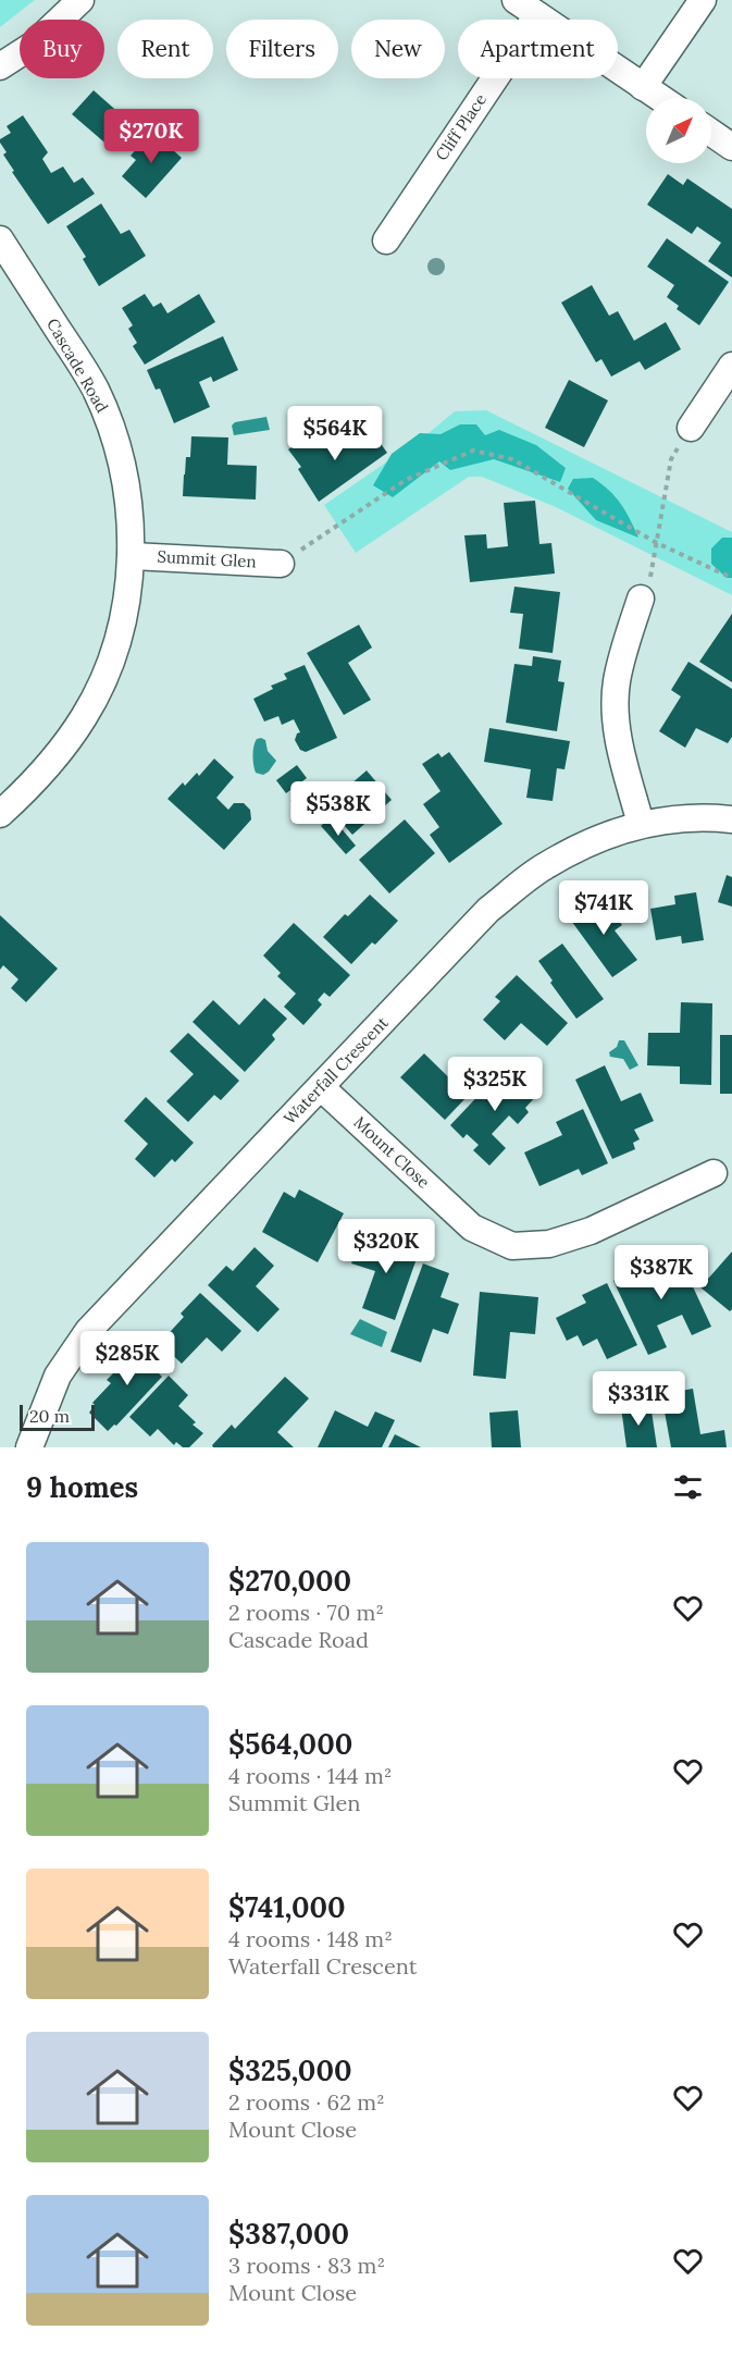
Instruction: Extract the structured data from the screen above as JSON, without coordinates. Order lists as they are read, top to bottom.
{
  "streets": {
    "street": [
      "Cliff Place",
      "Cascade Road",
      "Summit Glen",
      "Waterfall Crescent",
      "Mount Close"
    ]
  },
  "crossings": [
    ["Cascade Road", "Summit Glen"],
    ["Waterfall Crescent", "Mount Close"]
  ],
  "scale_bar": "20 m",
  "north": "top right",
  "page": {
    "chip": [
      "Buy",
      "Rent",
      "Filters",
      "New",
      "Apartment"
    ],
    "price": [
      "$270K",
      "$564K",
      "$538K",
      "$741K",
      "$325K",
      "$320K",
      "$387K",
      "$285K",
      "$331K"
    ],
    "scale": "20 m",
    "heading": "9 homes",
    "list": [
      {
        "name": "$270,000",
        "note": "2 rooms · 70 m² · Cascade Road"
      },
      {
        "name": "$564,000",
        "note": "4 rooms · 144 m² · Summit Glen"
      },
      {
        "name": "$741,000",
        "note": "4 rooms · 148 m² · Waterfall Crescent"
      },
      {
        "name": "$325,000",
        "note": "2 rooms · 62 m² · Mount Close"
      },
      {
        "name": "$387,000",
        "note": "3 rooms · 83 m² · Mount Close"
      }
    ]
  }
}
